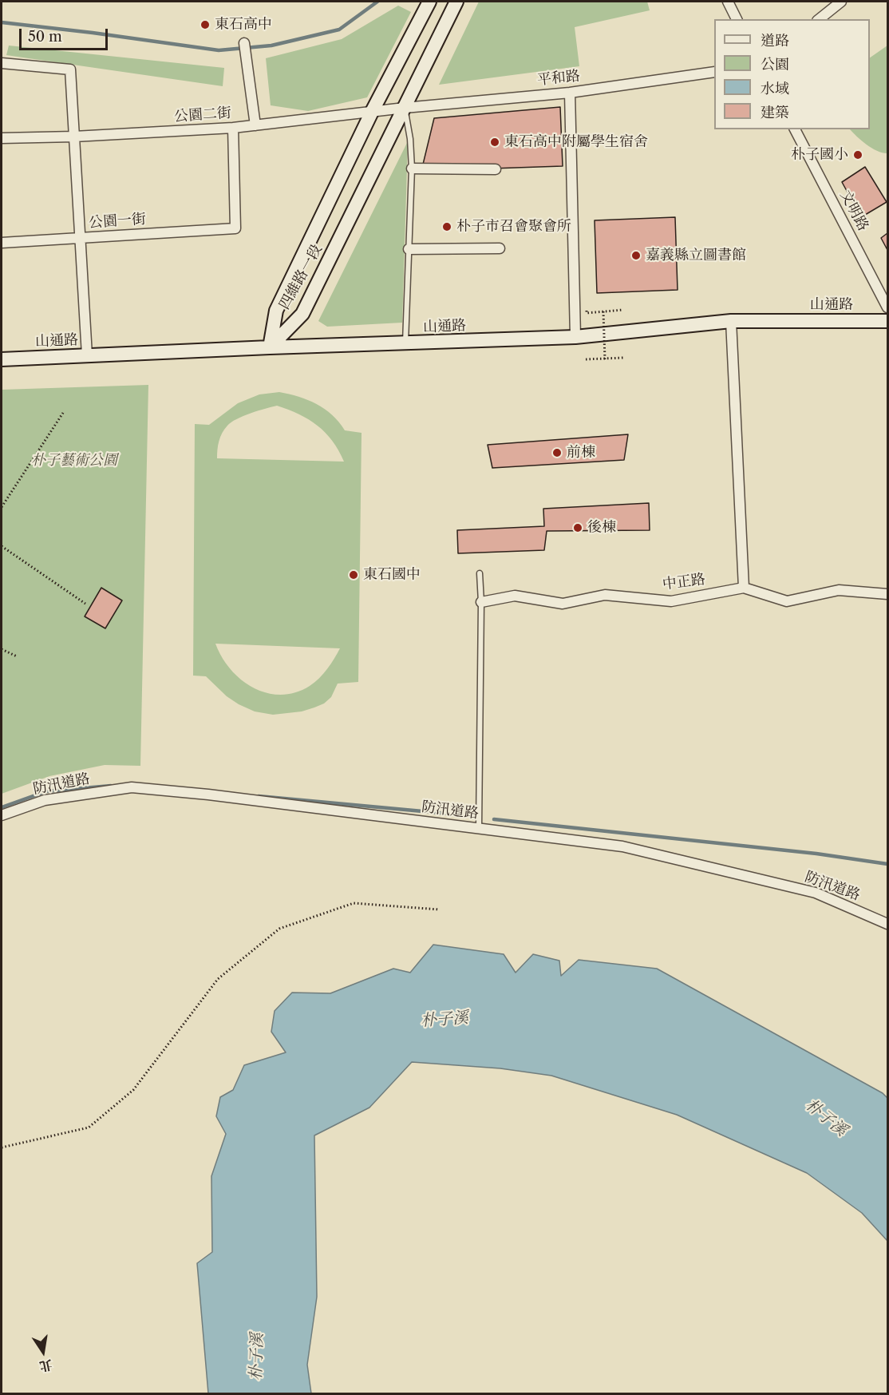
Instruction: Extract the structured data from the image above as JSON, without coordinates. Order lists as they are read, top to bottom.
{
  "streets": {
    "main road": ["四維路一段", "山通路"],
    "street": [
      "平和路",
      "公園二街",
      "文明路",
      "公園一街",
      "中正路",
      "防汛道路"
    ]
  },
  "crossings": [
    ["平和路", "公園二街"],
    ["平和路", "四維路一段"],
    ["公園二街", "公園一街"],
    ["公園二街", "四維路一段"],
    ["四維路一段", "山通路"]
  ],
  "water": ["朴子溪"],
  "parks": ["朴子藝術公園"],
  "places": [
    "東石高中",
    "東石高中附屬學生宿舍",
    "朴子國小",
    "朴子市召會聚會所",
    "嘉義縣立圖書館",
    "前棟",
    "後棟",
    "東石國中"
  ],
  "legend": [
    "道路",
    "公園",
    "水域",
    "建築"
  ],
  "scale_bar": "50 m",
  "north": "bottom"
}
